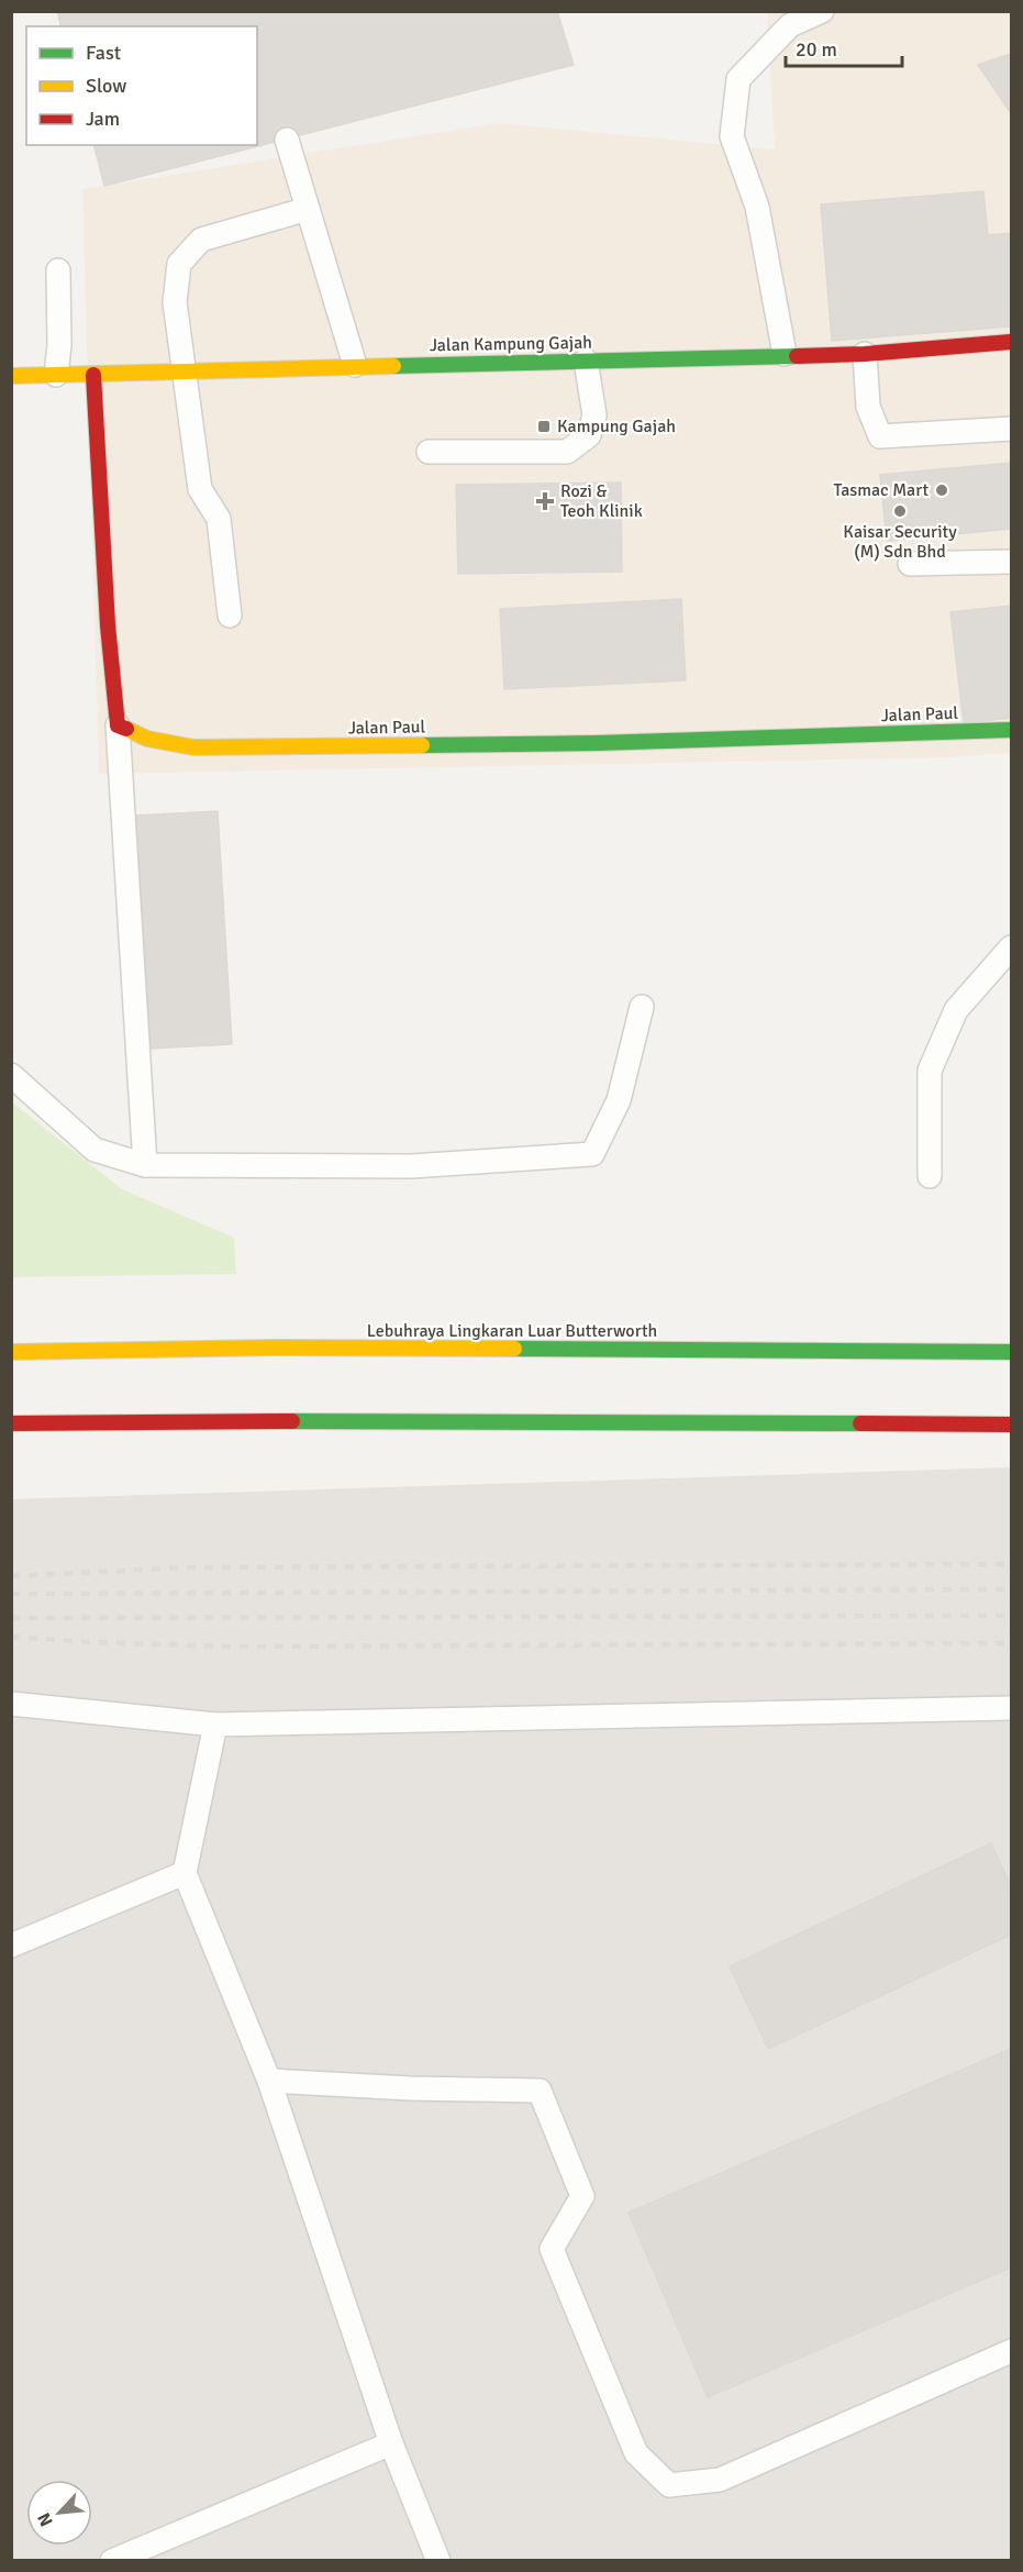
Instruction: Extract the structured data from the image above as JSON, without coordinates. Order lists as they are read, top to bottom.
{
  "streets": {
    "main road": ["Jalan Kampung Gajah", "Jalan Paul", "Lebuhraya Lingkaran Luar Butterworth"]
  },
  "places": {
    "transit": ["Kampung Gajah"],
    "other": ["Tasmac Mart", "Kaisar Security (M) Sdn Bhd"],
    "health": ["Rozi & Teoh Klinik"]
  },
  "legend": ["Fast", "Slow", "Jam"],
  "scale_bar": "20 m",
  "north": "bottom left"
}
